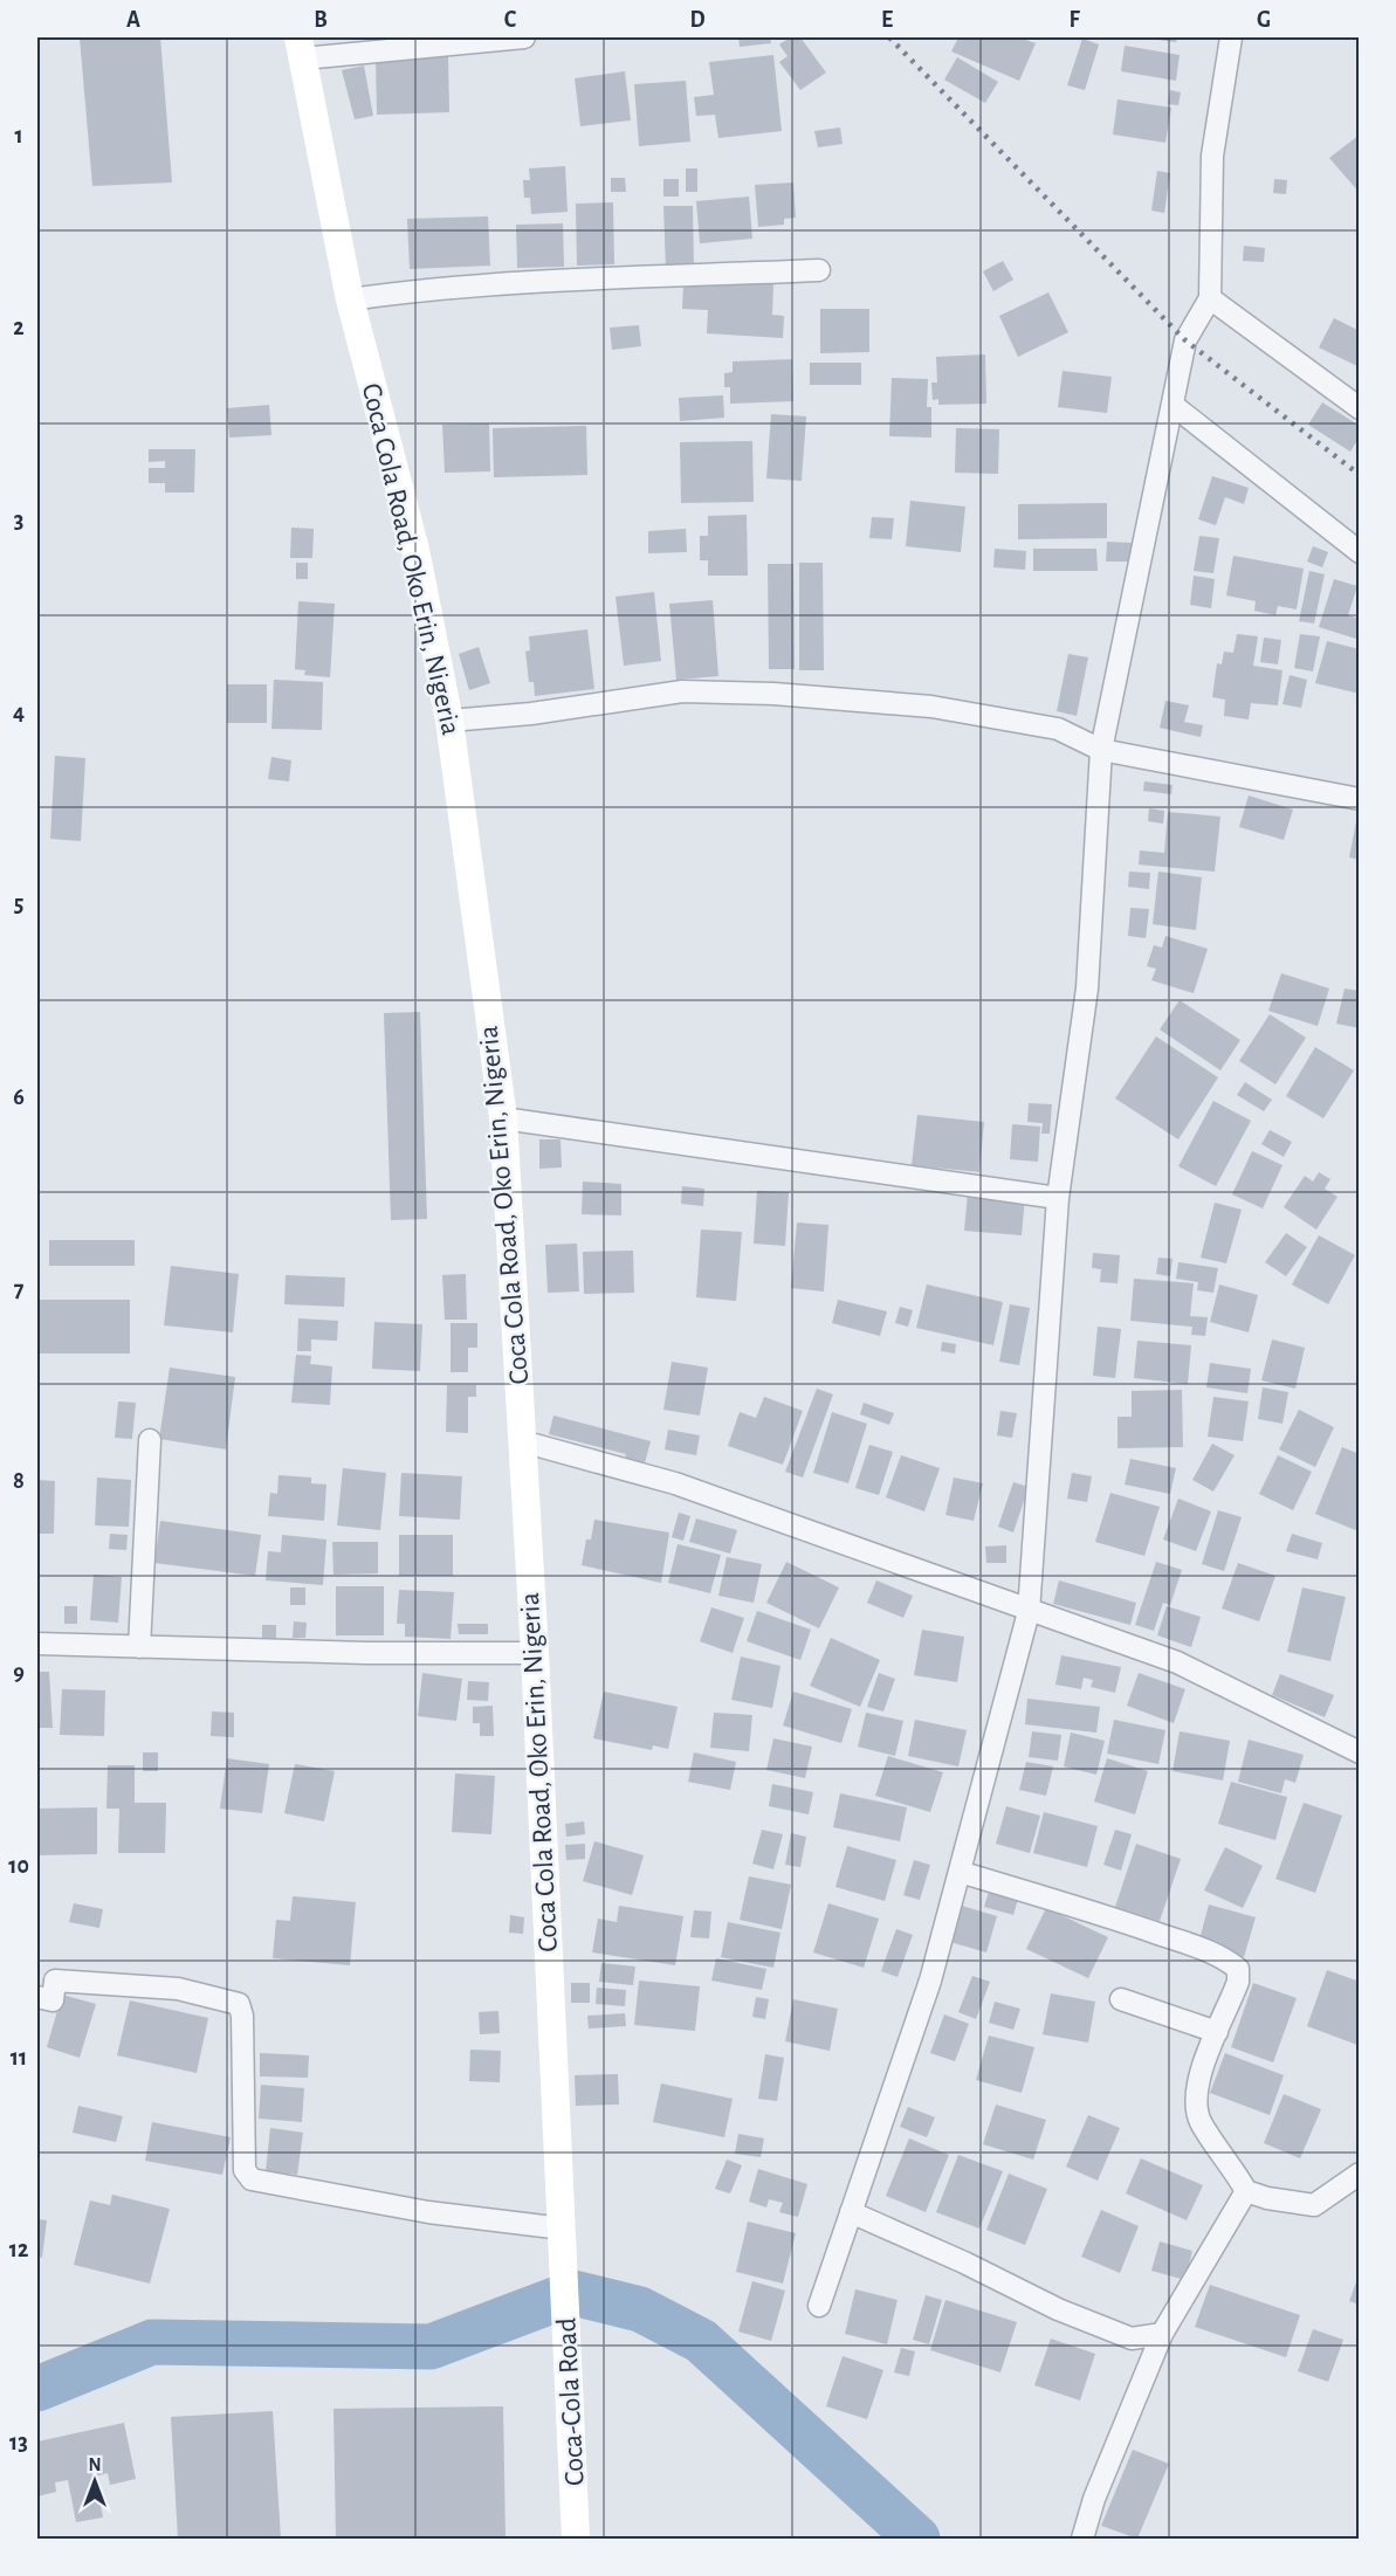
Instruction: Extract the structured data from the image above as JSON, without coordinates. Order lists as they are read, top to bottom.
{
  "streets": {
    "street": ["Coca Cola Road, Oko Erin, Nigeria", "Coca-Cola Road"]
  },
  "crossings": [
    ["Coca Cola Road, Oko Erin, Nigeria", "Coca-Cola Road"]
  ],
  "north": "top",
  "grid": {
    "columns": [
      "A",
      "B",
      "C",
      "D",
      "E",
      "F",
      "G"
    ],
    "rows": [
      "1",
      "2",
      "3",
      "4",
      "5",
      "6",
      "7",
      "8",
      "9",
      "10",
      "11",
      "12",
      "13"
    ]
  }
}
